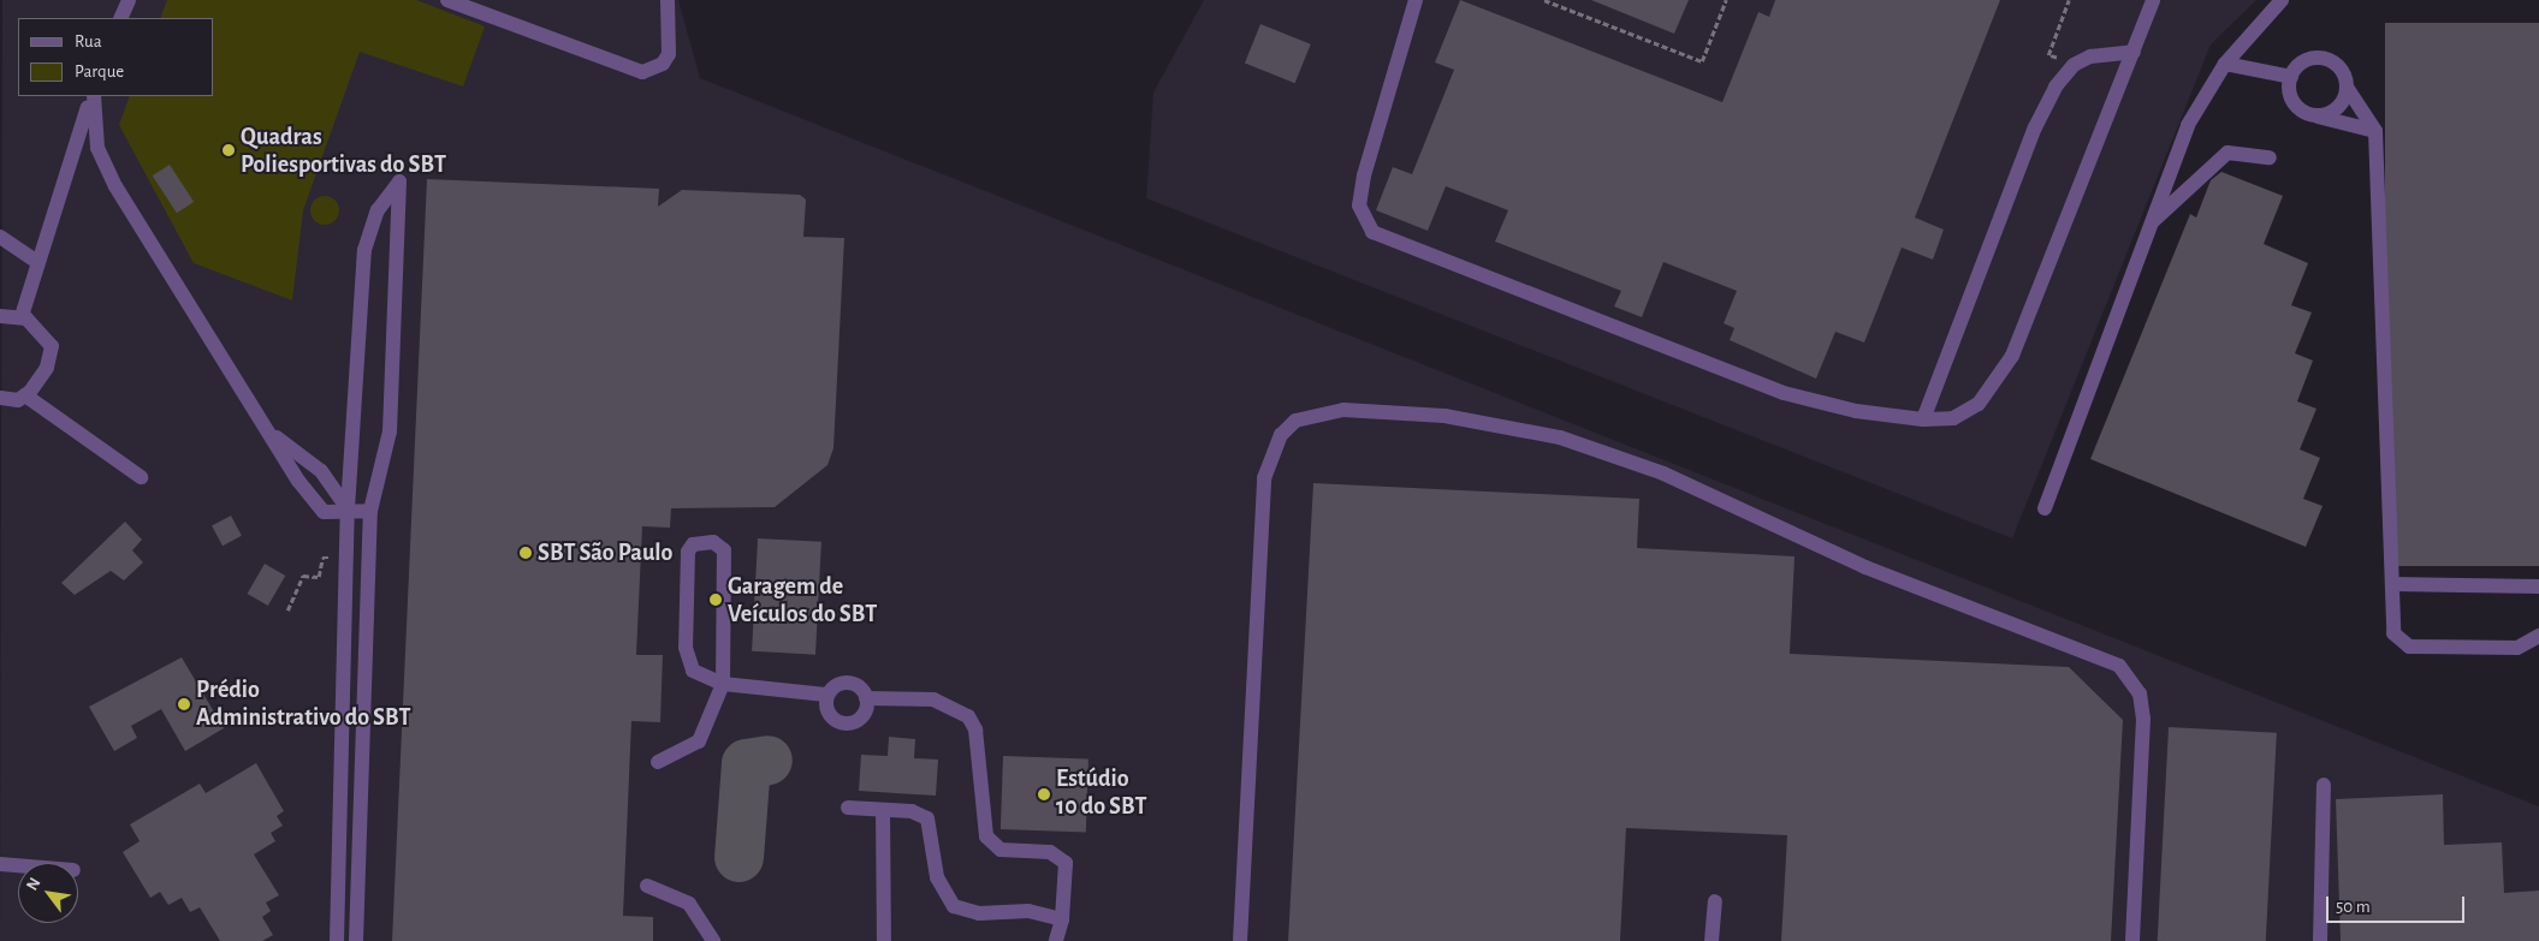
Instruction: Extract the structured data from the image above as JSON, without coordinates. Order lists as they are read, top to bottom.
{
  "places": [
    "Quadras Poliesportivas do SBT",
    "SBT São Paulo",
    "Garagem de Veículos do SBT",
    "Prédio Administrativo do SBT",
    "Estúdio 10 do SBT"
  ],
  "legend": ["Rua", "Parque"],
  "scale_bar": "50 m",
  "north": "top left"
}
